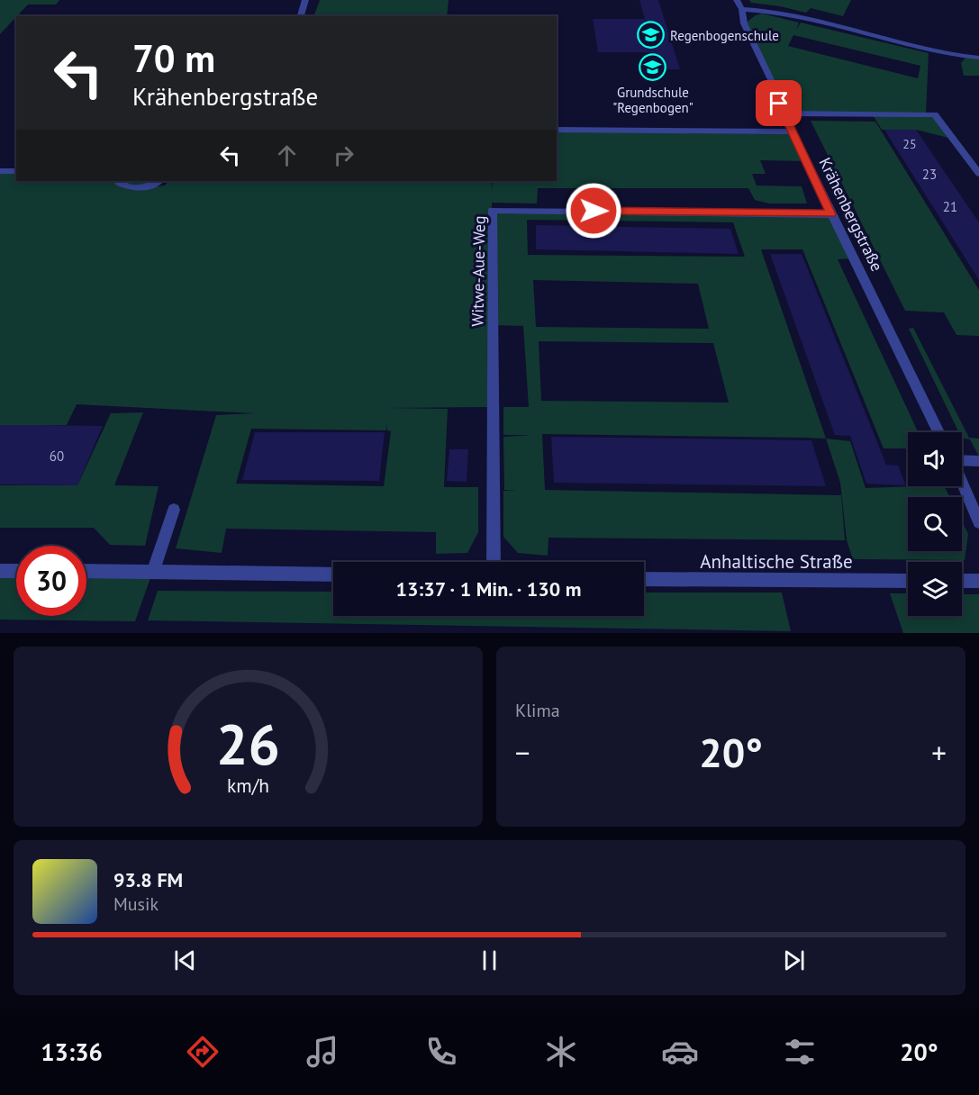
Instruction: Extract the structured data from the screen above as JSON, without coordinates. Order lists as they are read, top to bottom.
{
  "streets": {
    "street": ["Krähenbergstraße", "Witwe-Aue-Weg", "Anhaltische Straße"]
  },
  "crossings": [
    ["Krähenbergstraße", "Witwe-Aue-Weg"]
  ],
  "places": {
    "school or university": ["Regenbogenschule", "Grundschule \"Regenbogen\""]
  },
  "house_numbers": [
    "25",
    "23",
    "21",
    "60"
  ],
  "page": {
    "turn": ["70 m", "Krähenbergstraße"],
    "limit": "30",
    "trip": "13:37 · 1 Min. · 130 m",
    "tile": "Klima",
    "heat": ["−", "20°", "+"],
    "song": ["93.8 FM", "Musik"],
    "tabs": ["13:36", "20°"],
    "gauge": ["26", "km/h"]
  }
}
